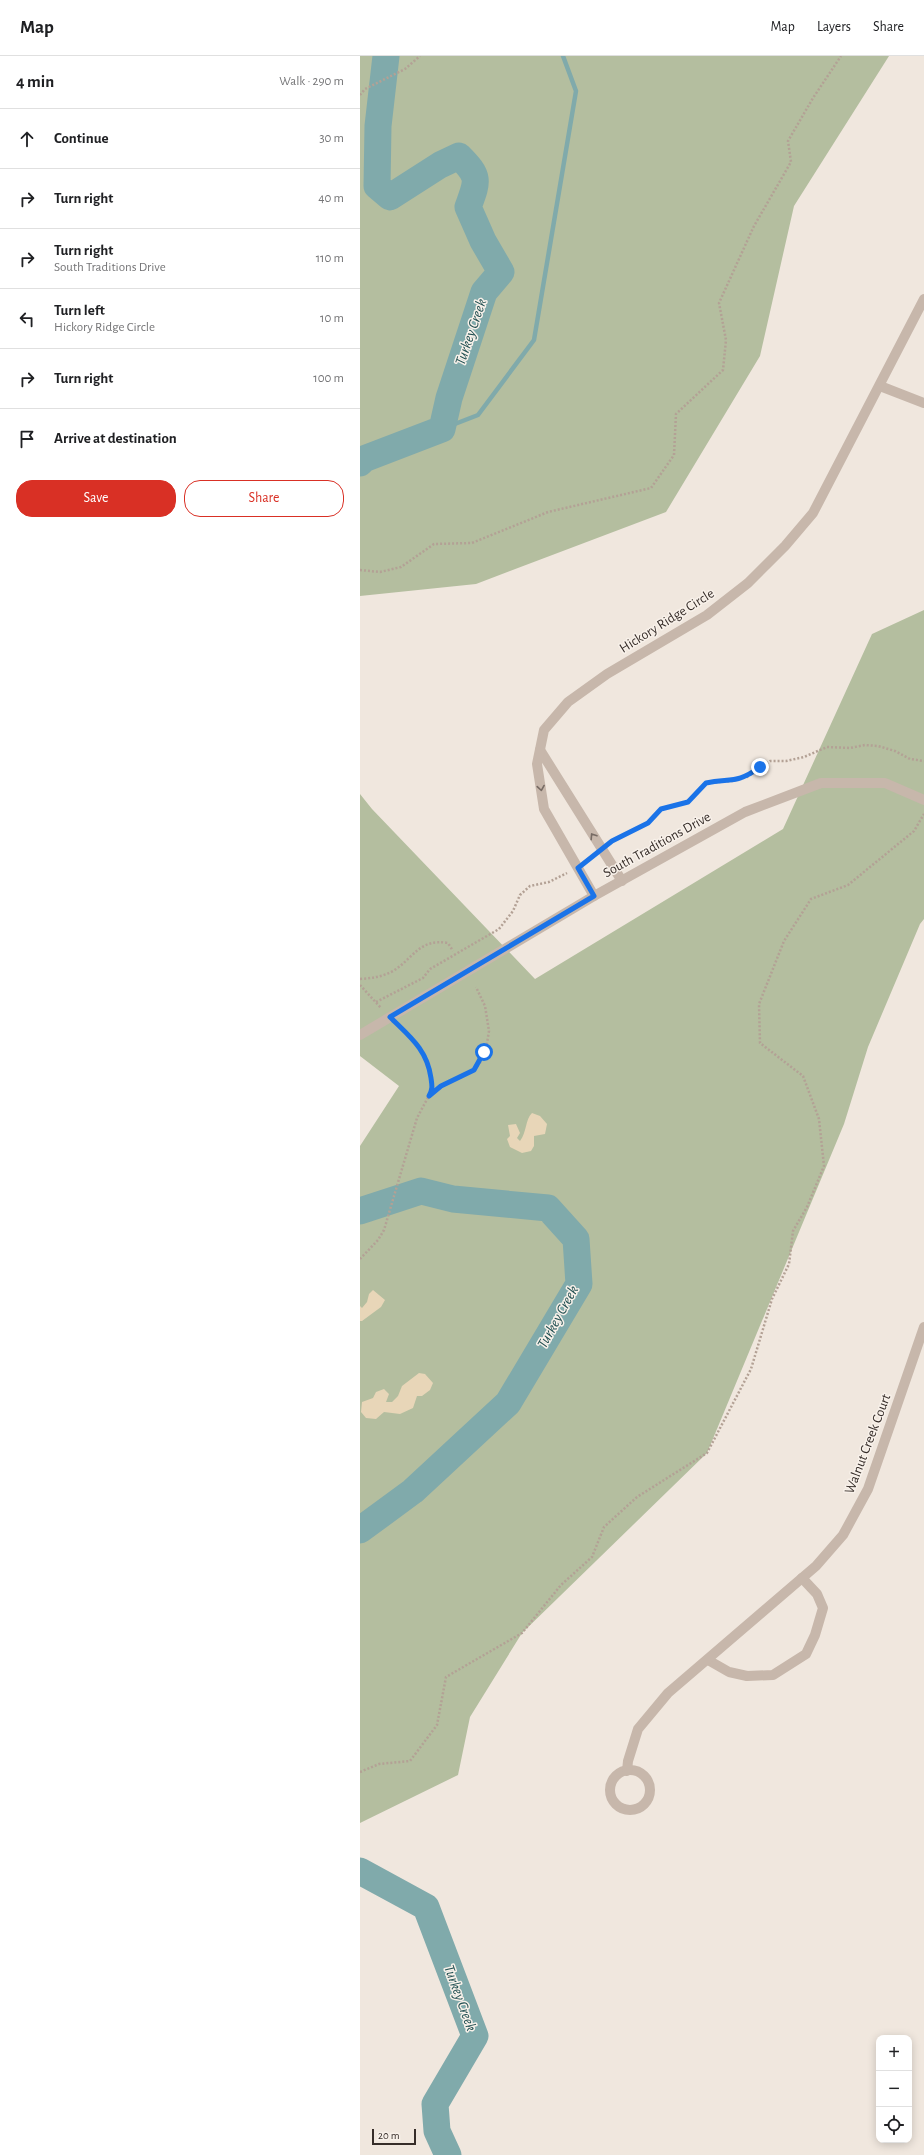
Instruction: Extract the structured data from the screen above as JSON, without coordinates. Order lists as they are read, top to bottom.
{
  "streets": {
    "street": ["Hickory Ridge Circle", "South Traditions Drive", "Walnut Creek Court"]
  },
  "crossings": [
    ["Hickory Ridge Circle", "South Traditions Drive"]
  ],
  "water": ["Turkey Creek"],
  "scale_bar": "20 m",
  "page": {
    "header": "Map",
    "nav": ["Map", "Layers", "Share"],
    "heading": ["4 min", "Walk · 290 m"],
    "list": [
      ["Continue", "30 m"],
      ["Turn right", "40 m"],
      ["Turn right", "South Traditions Drive", "110 m"],
      ["Turn left", "Hickory Ridge Circle", "10 m"],
      ["Turn right", "100 m"],
      "Arrive at destination"
    ],
    "buttons": ["Save", "Share"],
    "map_buttons": ["+", "−"],
    "scale": "20 m"
  }
}
